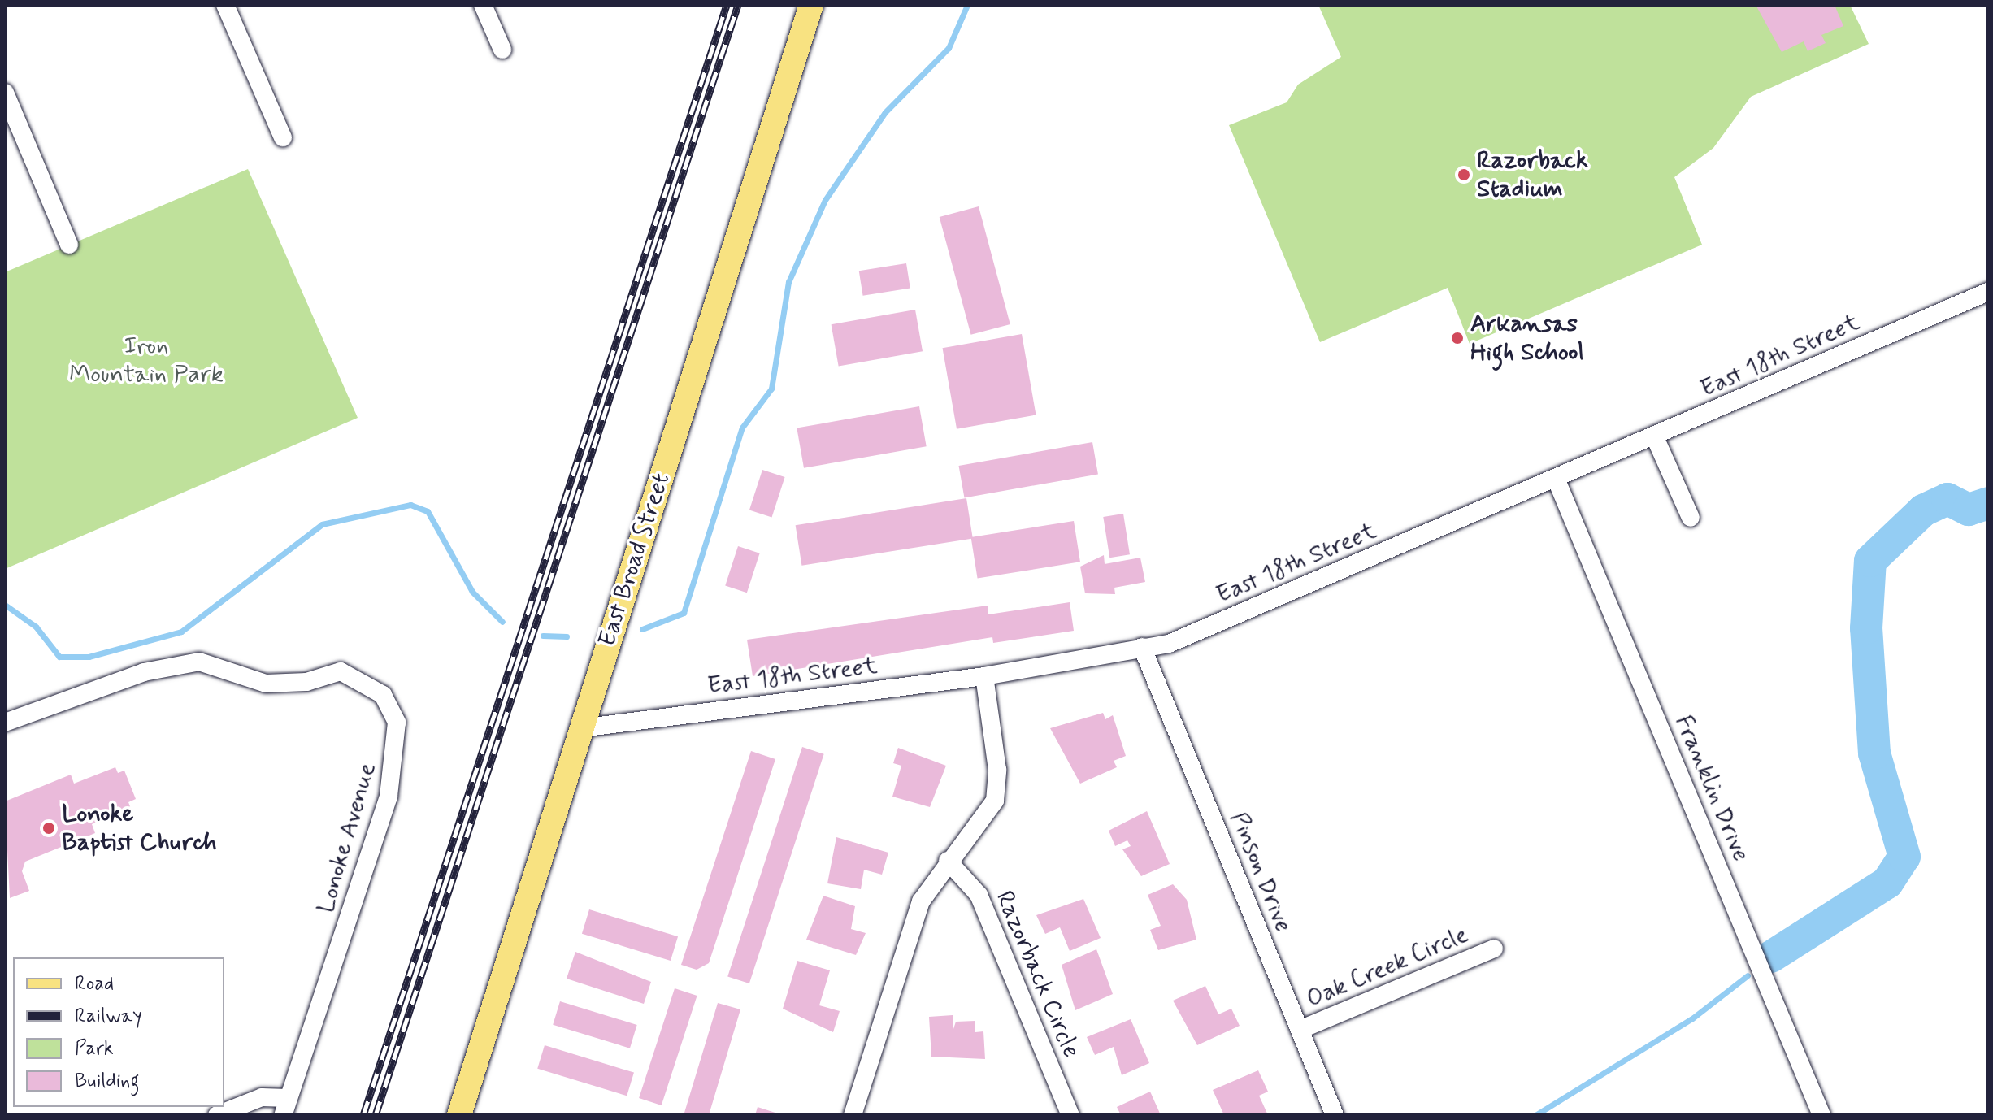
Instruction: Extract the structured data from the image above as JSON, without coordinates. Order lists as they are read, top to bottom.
{
  "streets": {
    "main road": ["East Broad Street"],
    "street": [
      "East 18th Street",
      "Franklin Drive",
      "Lonoke Avenue",
      "Pinson Drive",
      "Oak Creek Circle",
      "Razorback Circle"
    ]
  },
  "crossings": [
    ["East 18th Street", "East Broad Street"],
    ["East 18th Street", "Franklin Drive"],
    ["East 18th Street", "Pinson Drive"],
    ["Pinson Drive", "Oak Creek Circle"]
  ],
  "parks": ["Iron Mountain Park"],
  "places": ["Razorback Stadium", "Arkansas High School", "Lonoke Baptist Church"],
  "legend": [
    "Road",
    "Railway",
    "Park",
    "Building"
  ]
}
